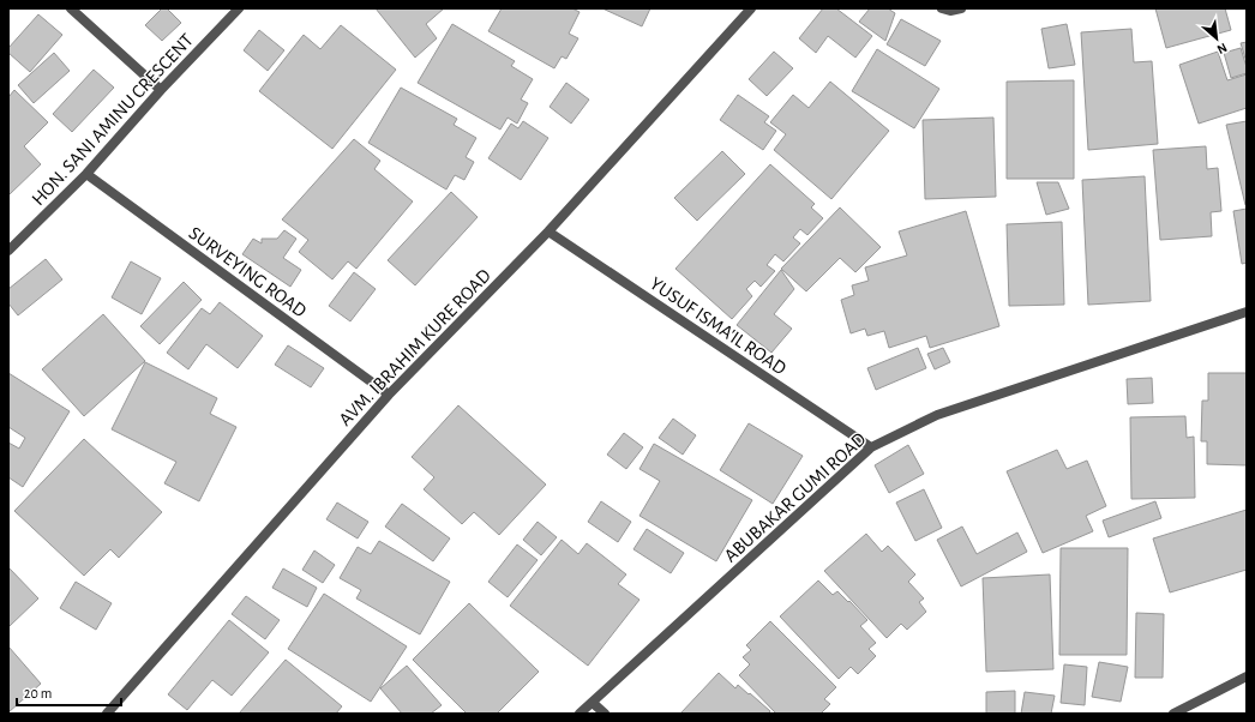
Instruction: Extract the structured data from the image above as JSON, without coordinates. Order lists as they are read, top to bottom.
{
  "streets": {
    "street": [
      "HON. SANI AMINU CRESCENT",
      "SURVEYING ROAD",
      "YUSUF ISMA'IL ROAD",
      "AVM. IBRAHIM KURE ROAD",
      "ABUBAKAR GUMI ROAD"
    ]
  },
  "crossings": [
    ["HON. SANI AMINU CRESCENT", "SURVEYING ROAD"],
    ["SURVEYING ROAD", "AVM. IBRAHIM KURE ROAD"],
    ["YUSUF ISMA'IL ROAD", "AVM. IBRAHIM KURE ROAD"],
    ["YUSUF ISMA'IL ROAD", "ABUBAKAR GUMI ROAD"]
  ],
  "scale_bar": "20 m",
  "north": "bottom right"
}
